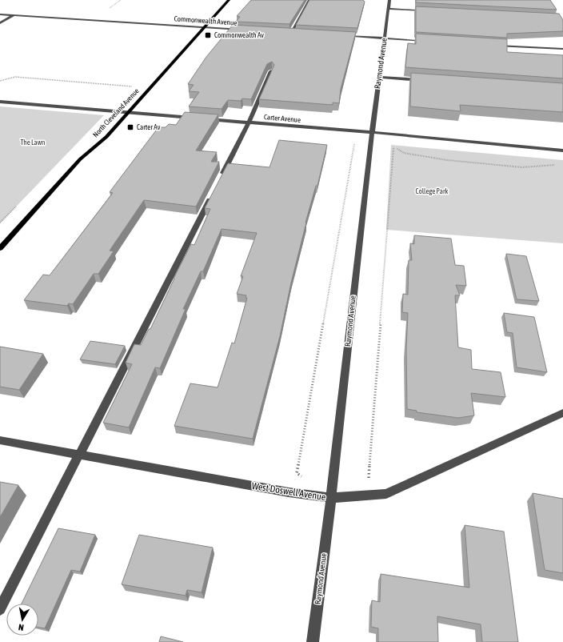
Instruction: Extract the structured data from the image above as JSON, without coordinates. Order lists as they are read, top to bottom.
{
  "streets": {
    "main road": ["North Cleveland Avenue"],
    "street": [
      "Commonwealth Avenue",
      "Raymond Avenue",
      "Carter Avenue",
      "West Doswell Avenue"
    ]
  },
  "crossings": [
    ["Commonwealth Avenue", "North Cleveland Avenue"],
    ["Raymond Avenue", "Carter Avenue"],
    ["Raymond Avenue", "West Doswell Avenue"]
  ],
  "parks": ["The Lawn", "College Park"],
  "places": {
    "transit": ["Commonwealth Av", "Carter Av"]
  },
  "north": "bottom"
}
